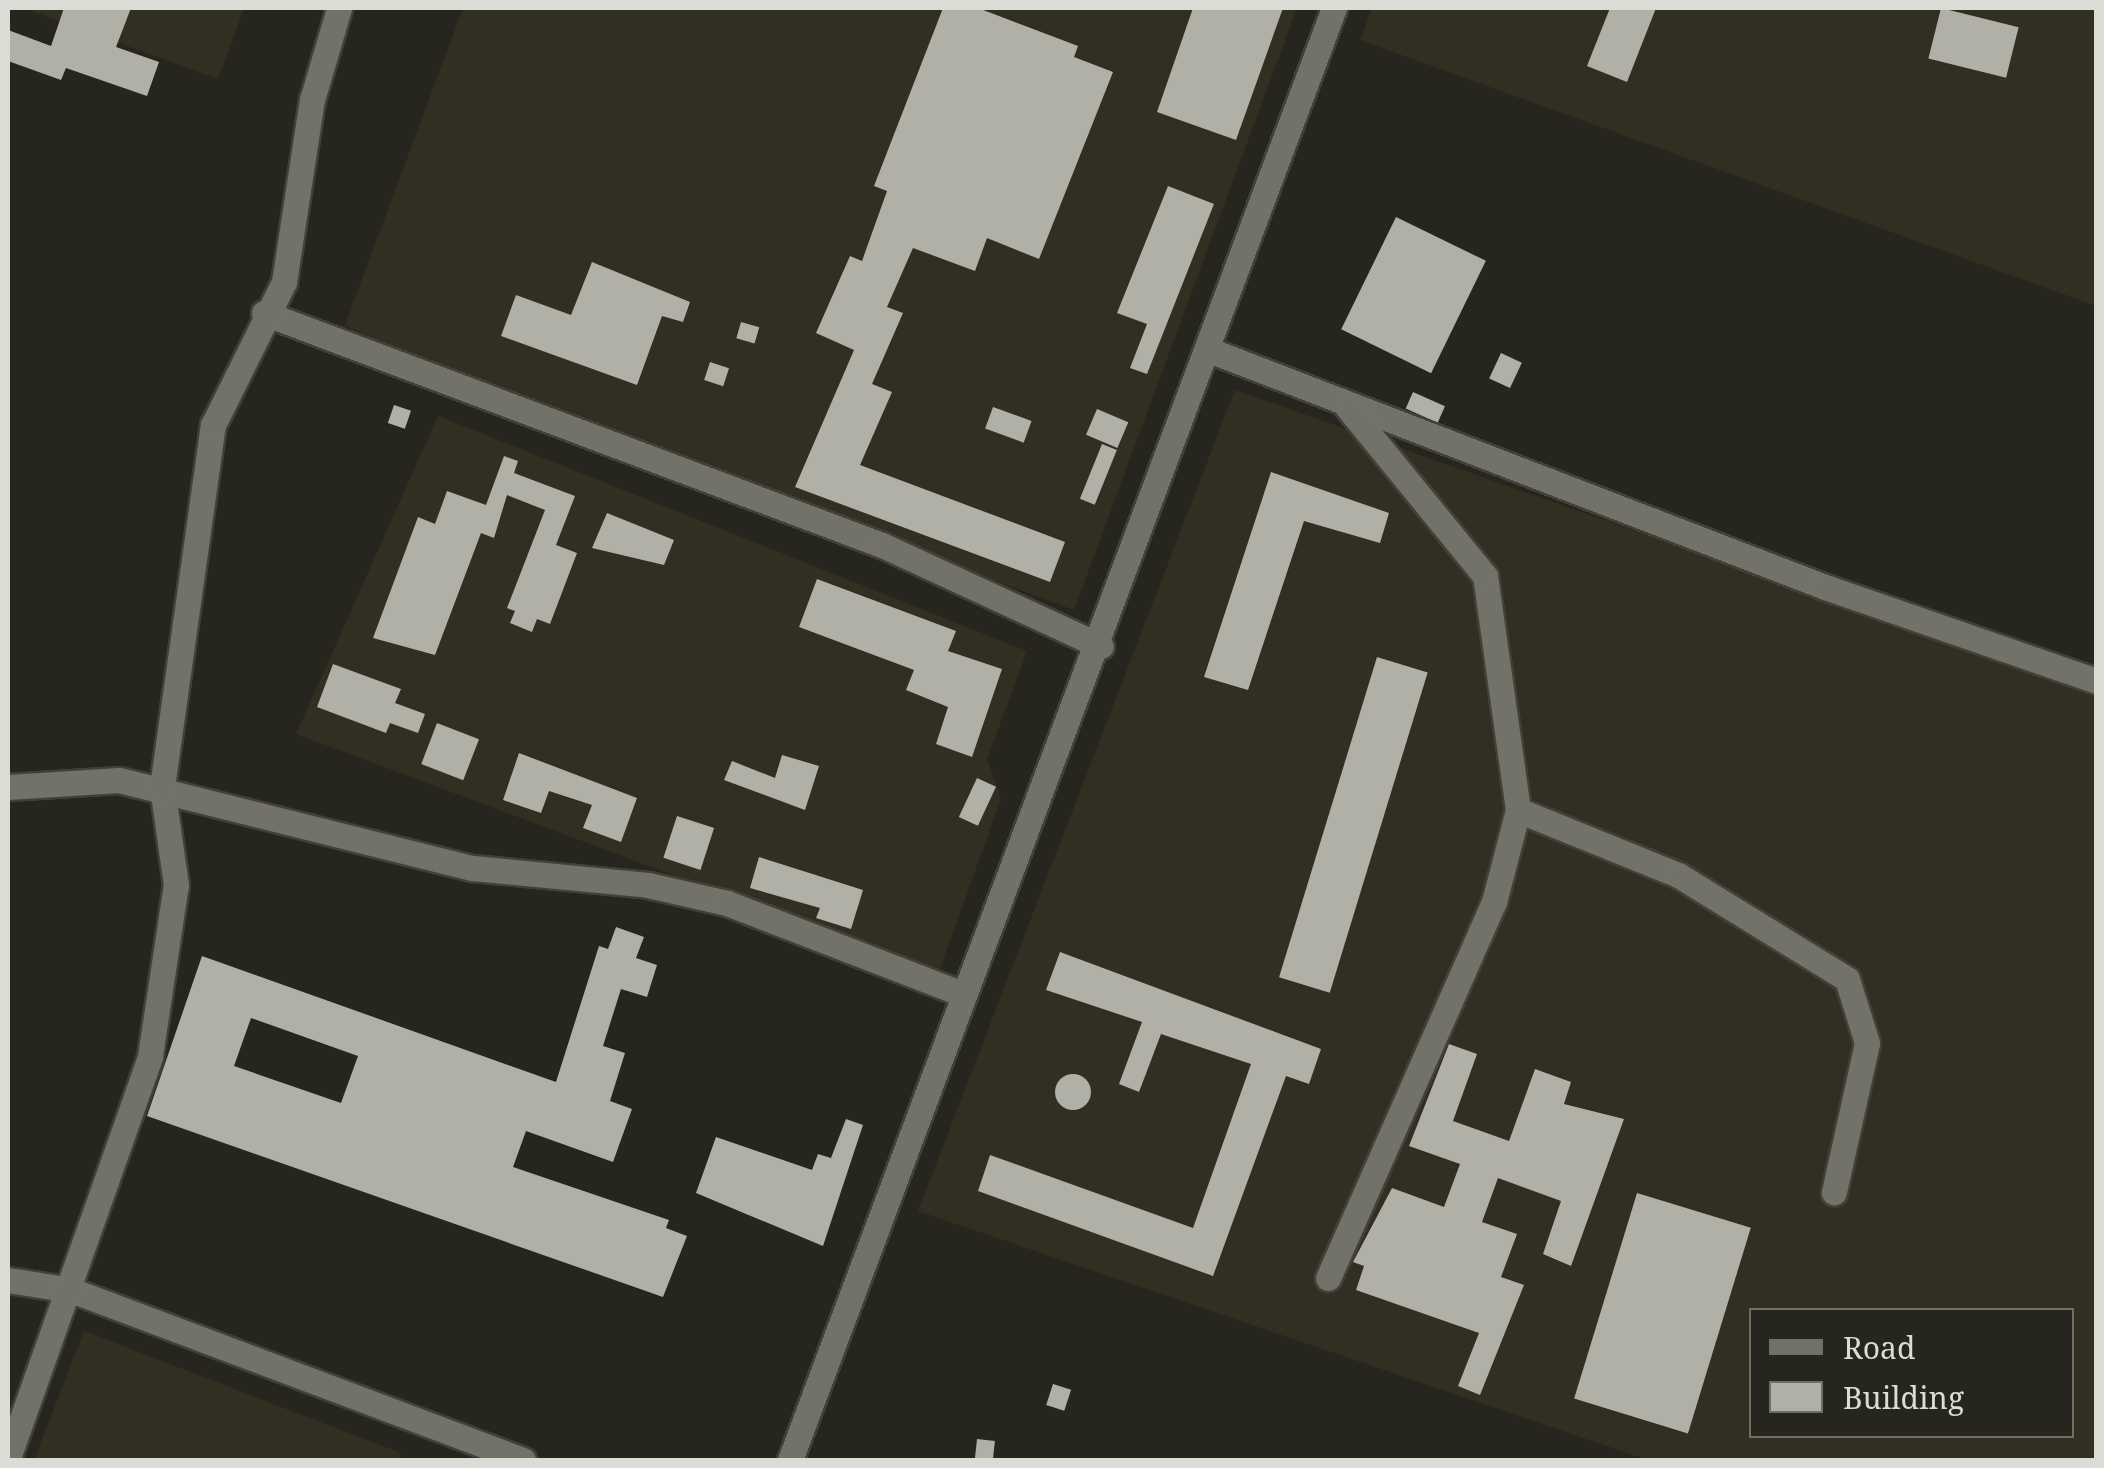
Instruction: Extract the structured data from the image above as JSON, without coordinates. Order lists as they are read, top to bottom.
{
  "legend": ["Road", "Building"]
}
